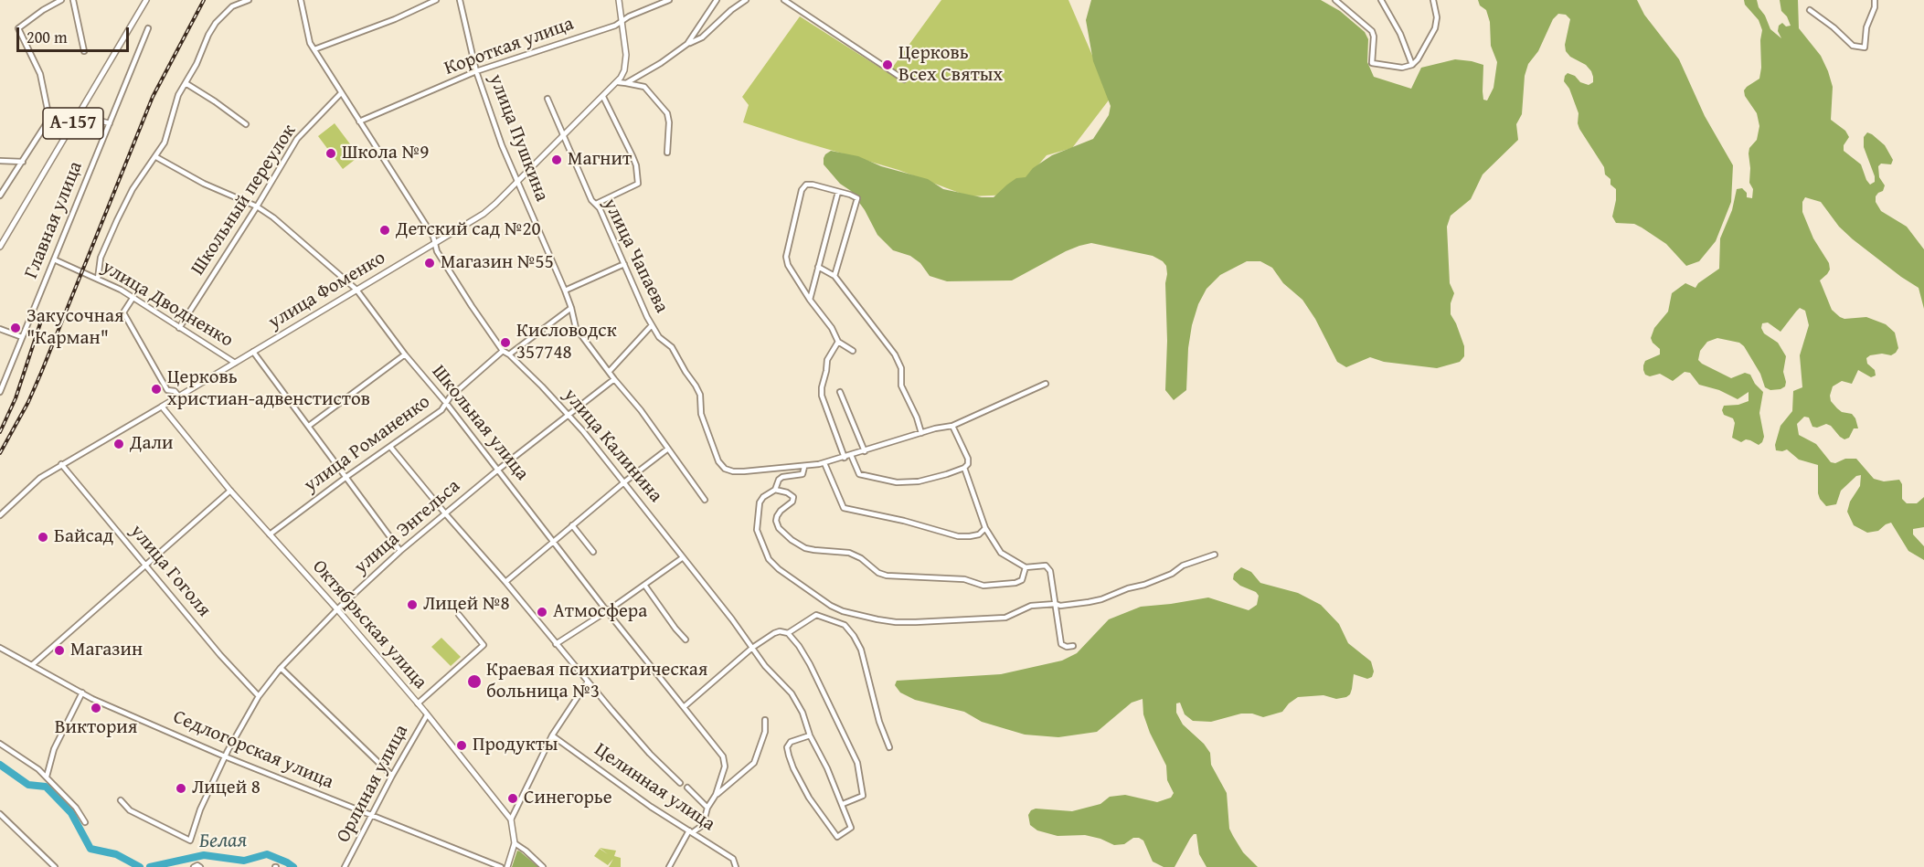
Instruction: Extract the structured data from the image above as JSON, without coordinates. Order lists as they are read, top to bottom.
{
  "streets": {
    "main road": ["А-157", "улица Фоменко", "Октябрьская улица"],
    "street": [
      "Короткая улица",
      "улица Пушкина",
      "Школьный переулок",
      "Главная улица",
      "улица Чапаева",
      "улица Дводненко",
      "Школьная улица",
      "улица Романенко",
      "улица Калинина",
      "улица Энгельса",
      "улица Гоголя",
      "Седлогорская улица",
      "Орлиная улица",
      "Целинная улица"
    ]
  },
  "crossings": [
    ["Короткая улица", "улица Пушкина"],
    ["Короткая улица", "улица Калинина"],
    ["улица Пушкина", "улица Фоменко"],
    ["улица Пушкина", "улица Энгельса"],
    ["Школьный переулок", "улица Дводненко"],
    ["Школьный переулок", "Школьная улица"],
    ["Школьный переулок", "улица Калинина"],
    ["Главная улица", "улица Дводненко"],
    ["улица Чапаева", "улица Фоменко"],
    ["улица Фоменко", "улица Дводненко"],
    ["улица Фоменко", "Школьная улица"],
    ["улица Фоменко", "улица Калинина"],
    ["улица Фоменко", "улица Гоголя"],
    ["улица Фоменко", "Октябрьская улица"],
    ["улица Дводненко", "улица Романенко"],
    ["улица Дводненко", "улица Энгельса"],
    ["Школьная улица", "улица Романенко"],
    ["Школьная улица", "улица Энгельса"],
    ["улица Романенко", "улица Калинина"],
    ["улица Романенко", "Октябрьская улица"],
    ["улица Калинина", "улица Энгельса"],
    ["улица Энгельса", "улица Гоголя"],
    ["улица Энгельса", "Октябрьская улица"],
    ["улица Энгельса", "Седлогорская улица"],
    ["Октябрьская улица", "Орлиная улица"],
    ["Седлогорская улица", "Орлиная улица"]
  ],
  "water": ["Белая"],
  "places": [
    "Церковь Всех Святых",
    "Школа №9",
    "Магнит",
    "Детский сад №20",
    "Магазин №55",
    "Закусочная \"Карман\"",
    "Кисловодск 357748",
    "Церковь христиан-адвенстистов",
    "Дали",
    "Байсад",
    "Лицей №8",
    "Атмосфера",
    "Магазин",
    "Краевая психиатрическая больница №3",
    "Виктория",
    "Продукты",
    "Лицей 8",
    "Синегорье"
  ],
  "scale_bar": "200 m"
}
